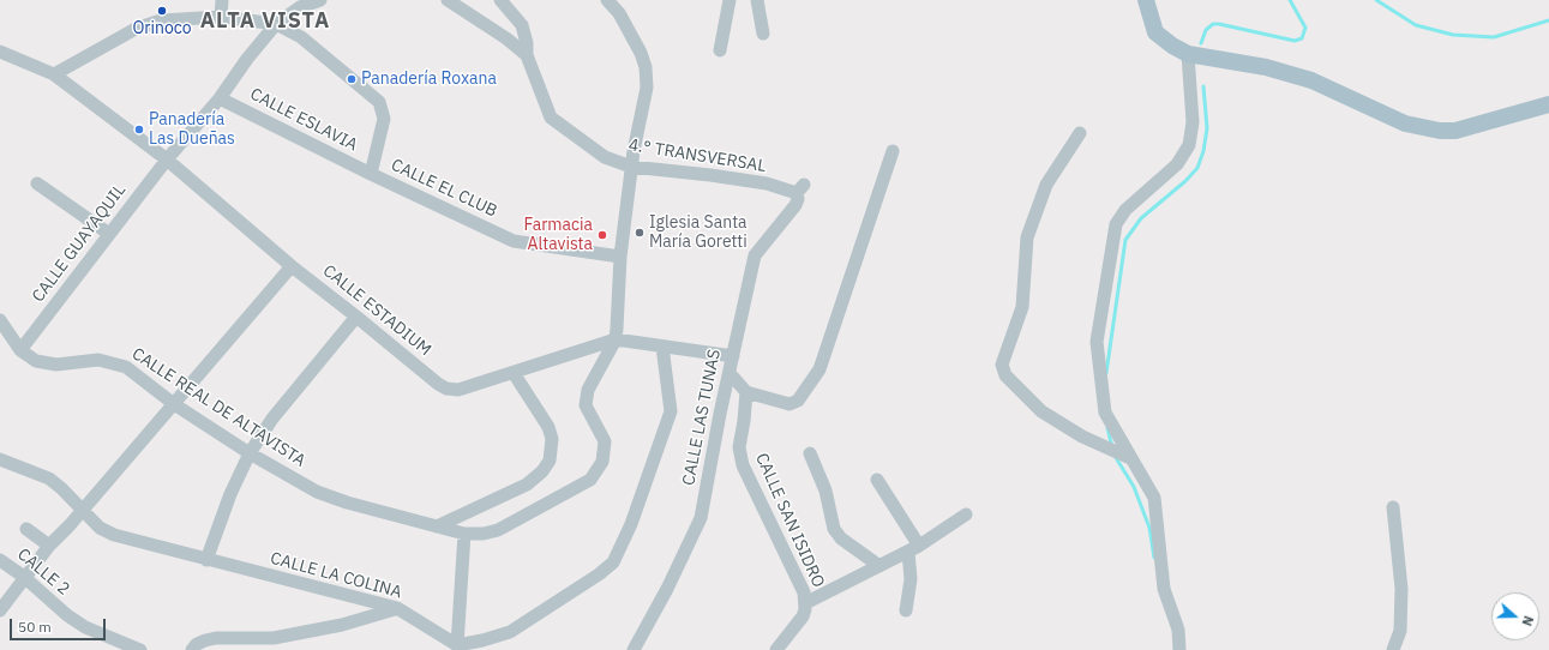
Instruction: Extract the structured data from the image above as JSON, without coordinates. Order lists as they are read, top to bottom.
{
  "streets": {
    "street": [
      "CALLE ESLAVIA",
      "4.° TRANSVERSAL",
      "CALLE EL CLUB",
      "CALLE GUAYAQUIL",
      "CALLE ESTADIUM",
      "CALLE REAL DE ALTAVISTA",
      "CALLE LAS TUNAS",
      "CALLE SAN ISIDRO",
      "CALLE 2",
      "CALLE LA COLINA"
    ]
  },
  "crossings": [
    ["CALLE ESLAVIA", "CALLE EL CLUB"],
    ["CALLE ESLAVIA", "CALLE GUAYAQUIL"],
    ["4.° TRANSVERSAL", "CALLE REAL DE ALTAVISTA"],
    ["4.° TRANSVERSAL", "CALLE LAS TUNAS"],
    ["CALLE EL CLUB", "CALLE GUAYAQUIL"],
    ["CALLE EL CLUB", "CALLE ESTADIUM"],
    ["CALLE EL CLUB", "CALLE REAL DE ALTAVISTA"],
    ["CALLE GUAYAQUIL", "CALLE ESTADIUM"],
    ["CALLE GUAYAQUIL", "CALLE REAL DE ALTAVISTA"],
    ["CALLE ESTADIUM", "CALLE REAL DE ALTAVISTA"],
    ["CALLE ESTADIUM", "CALLE LAS TUNAS"]
  ],
  "districts": ["ALTA VISTA"],
  "places": [
    "Orinoco",
    "Panadería Roxana",
    "Panadería Las Dueñas",
    "Iglesia Santa María Goretti",
    "Farmacia Altavista"
  ],
  "scale_bar": "50 m",
  "north": "right"
}
